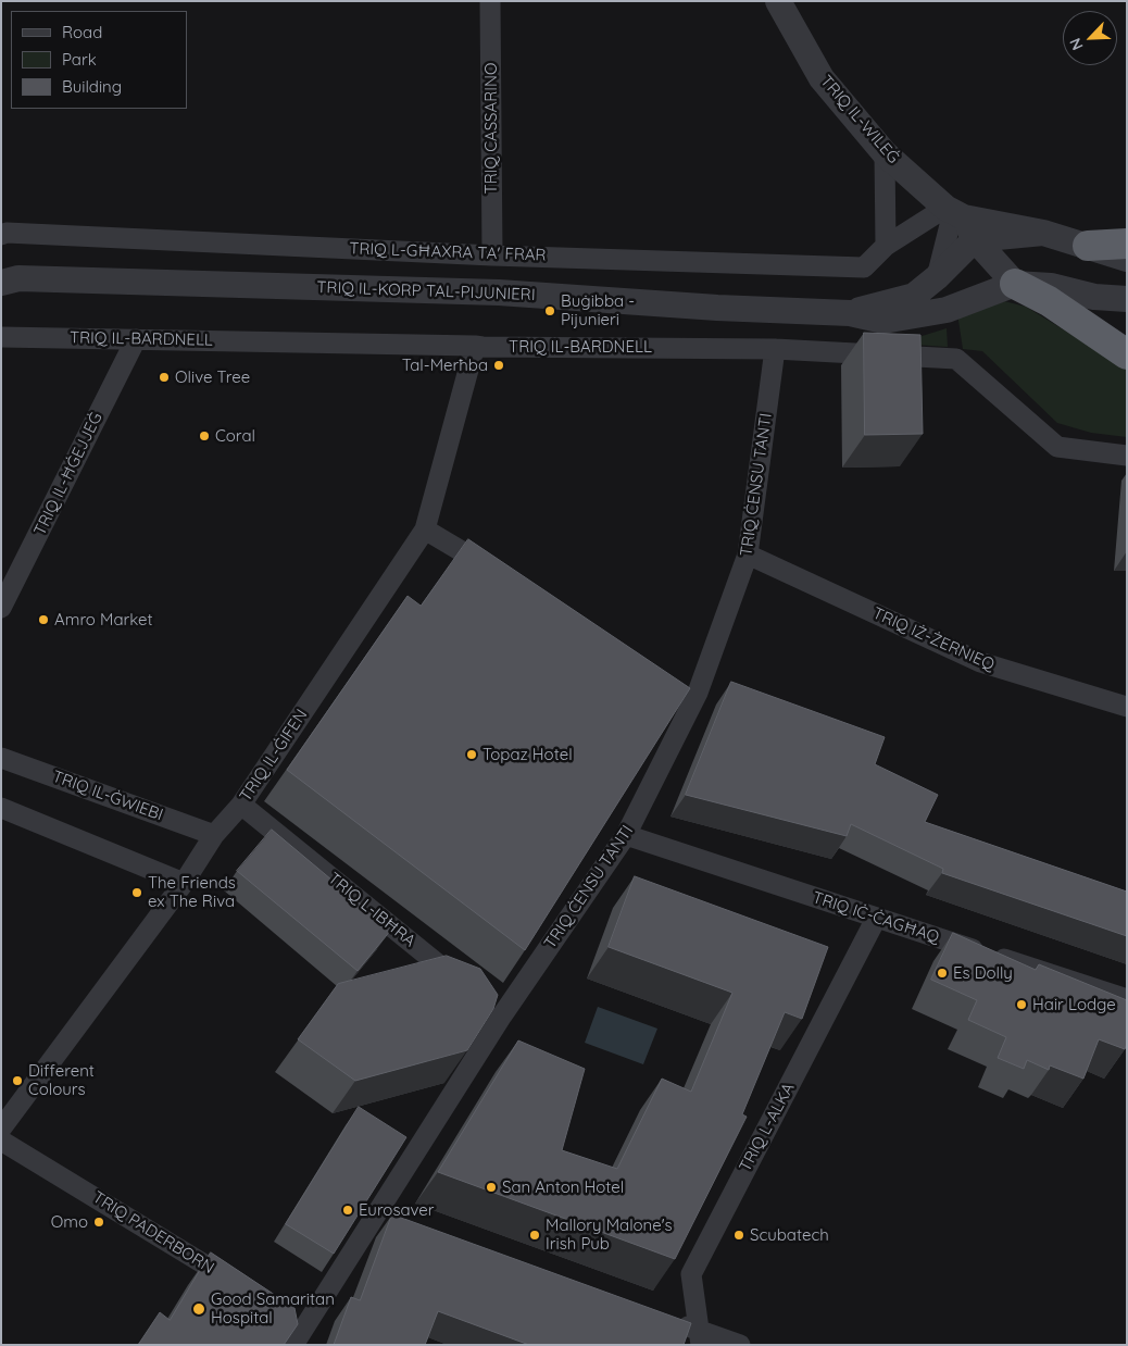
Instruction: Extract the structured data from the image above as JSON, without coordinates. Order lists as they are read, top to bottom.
{
  "streets": {
    "street": [
      "TRIQ IL-WILEĠ",
      "TRIQ CASSARINO",
      "TRIQ L-GĦAXRA TA' FRAR",
      "TRIQ IL-KORP TAL-PIJUNIERI",
      "TRIQ IL-BARDNELL",
      "TRIQ IL-ĦĠEJJEĠ",
      "TRIQ ĊENSU TANTI",
      "TRIQ IŻ-ŻERNIEQ",
      "TRIQ IL-ĠIFEN",
      "TRIQ IL-ĠWIEBI",
      "TRIQ L-IBĦRA",
      "TRIQ IĊ-ĊAGĦAQ",
      "TRIQ L-ALKA",
      "TRIQ PADERBORN"
    ]
  },
  "crossings": [
    ["TRIQ IL-WILEĠ", "TRIQ L-GĦAXRA TA' FRAR"],
    ["TRIQ IL-WILEĠ", "TRIQ IL-KORP TAL-PIJUNIERI"],
    ["TRIQ CASSARINO", "TRIQ L-GĦAXRA TA' FRAR"],
    ["TRIQ L-GĦAXRA TA' FRAR", "TRIQ IL-KORP TAL-PIJUNIERI"],
    ["TRIQ IL-BARDNELL", "TRIQ IL-ĦĠEJJEĠ"],
    ["TRIQ IL-BARDNELL", "TRIQ ĊENSU TANTI"],
    ["TRIQ IL-BARDNELL", "TRIQ IL-ĠIFEN"],
    ["TRIQ ĊENSU TANTI", "TRIQ IŻ-ŻERNIEQ"],
    ["TRIQ ĊENSU TANTI", "TRIQ IĊ-ĊAGĦAQ"],
    ["TRIQ IL-ĠIFEN", "TRIQ IL-ĠWIEBI"],
    ["TRIQ IL-ĠIFEN", "TRIQ L-IBĦRA"],
    ["TRIQ IĊ-ĊAGĦAQ", "TRIQ L-ALKA"]
  ],
  "places": [
    "Buġibba - Pijunieri",
    "Tal-Merħba",
    "Olive Tree",
    "Coral",
    "Amro Market",
    "Topaz Hotel",
    "The Friends ex The Riva",
    "Es Dolly",
    "Hair Lodge",
    "Different Colours",
    "San Anton Hotel",
    "Eurosaver",
    "Omo",
    "Mallory Malone's Irish Pub",
    "Scubatech",
    "Good Samaritan Hospital"
  ],
  "legend": ["Road", "Park", "Building"],
  "north": "bottom left"
}
